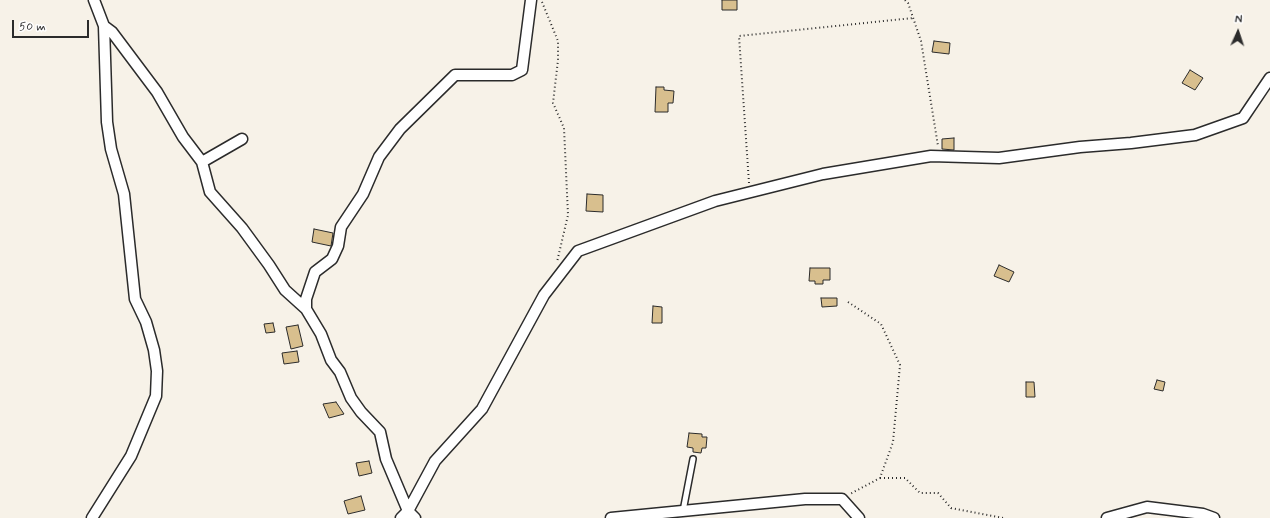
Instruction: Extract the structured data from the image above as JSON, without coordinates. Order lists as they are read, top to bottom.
{
  "scale_bar": "50 m",
  "north": "top"
}
